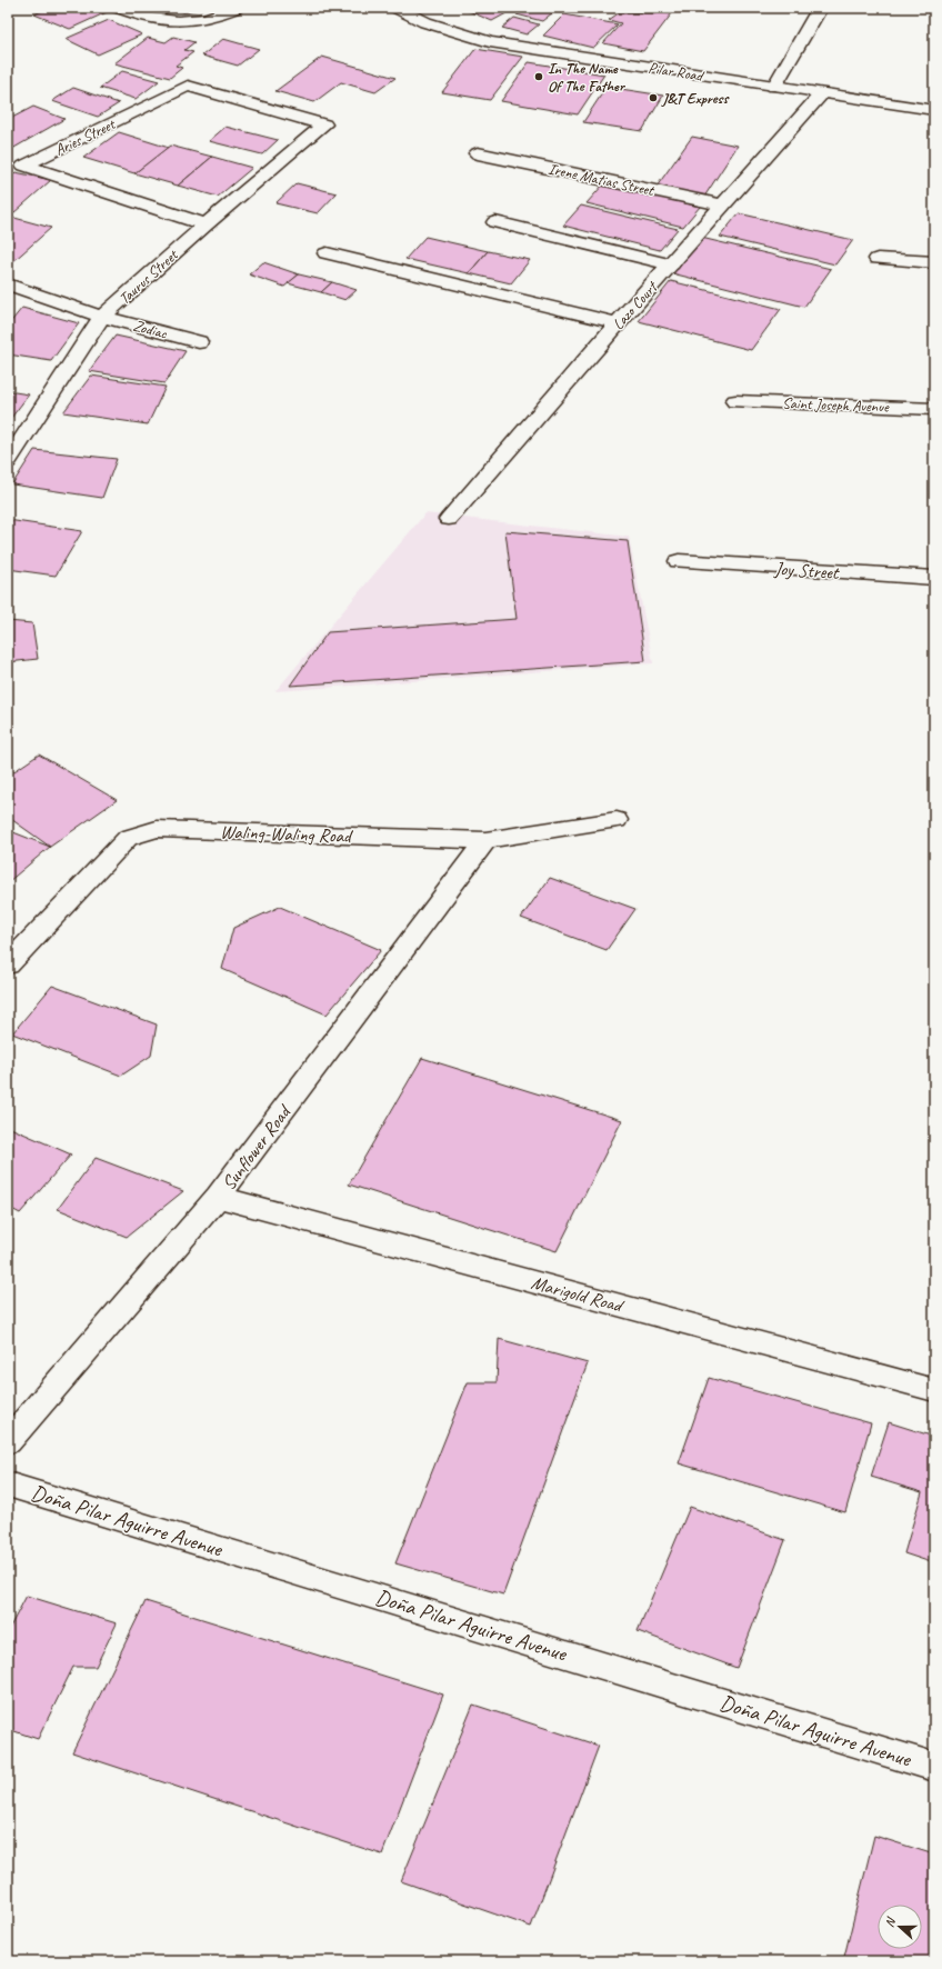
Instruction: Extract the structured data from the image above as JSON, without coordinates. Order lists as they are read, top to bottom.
{
  "streets": {
    "street": [
      "Pilar Road",
      "Aries Street",
      "Irene Matias Street",
      "Taurus Street",
      "Lazo Court",
      "Zodiac",
      "Saint Joseph Avenue",
      "Joy Street",
      "Waling-Waling Road",
      "Sunflower Road",
      "Marigold Road",
      "Doña Pilar Aguirre Avenue"
    ]
  },
  "crossings": [
    ["Pilar Road", "Lazo Court"],
    ["Aries Street", "Taurus Street"],
    ["Irene Matias Street", "Lazo Court"],
    ["Taurus Street", "Zodiac"],
    ["Waling-Waling Road", "Sunflower Road"],
    ["Sunflower Road", "Marigold Road"]
  ],
  "places": ["In The Name Of The Father", "J&T Express"],
  "north": "left"
}
